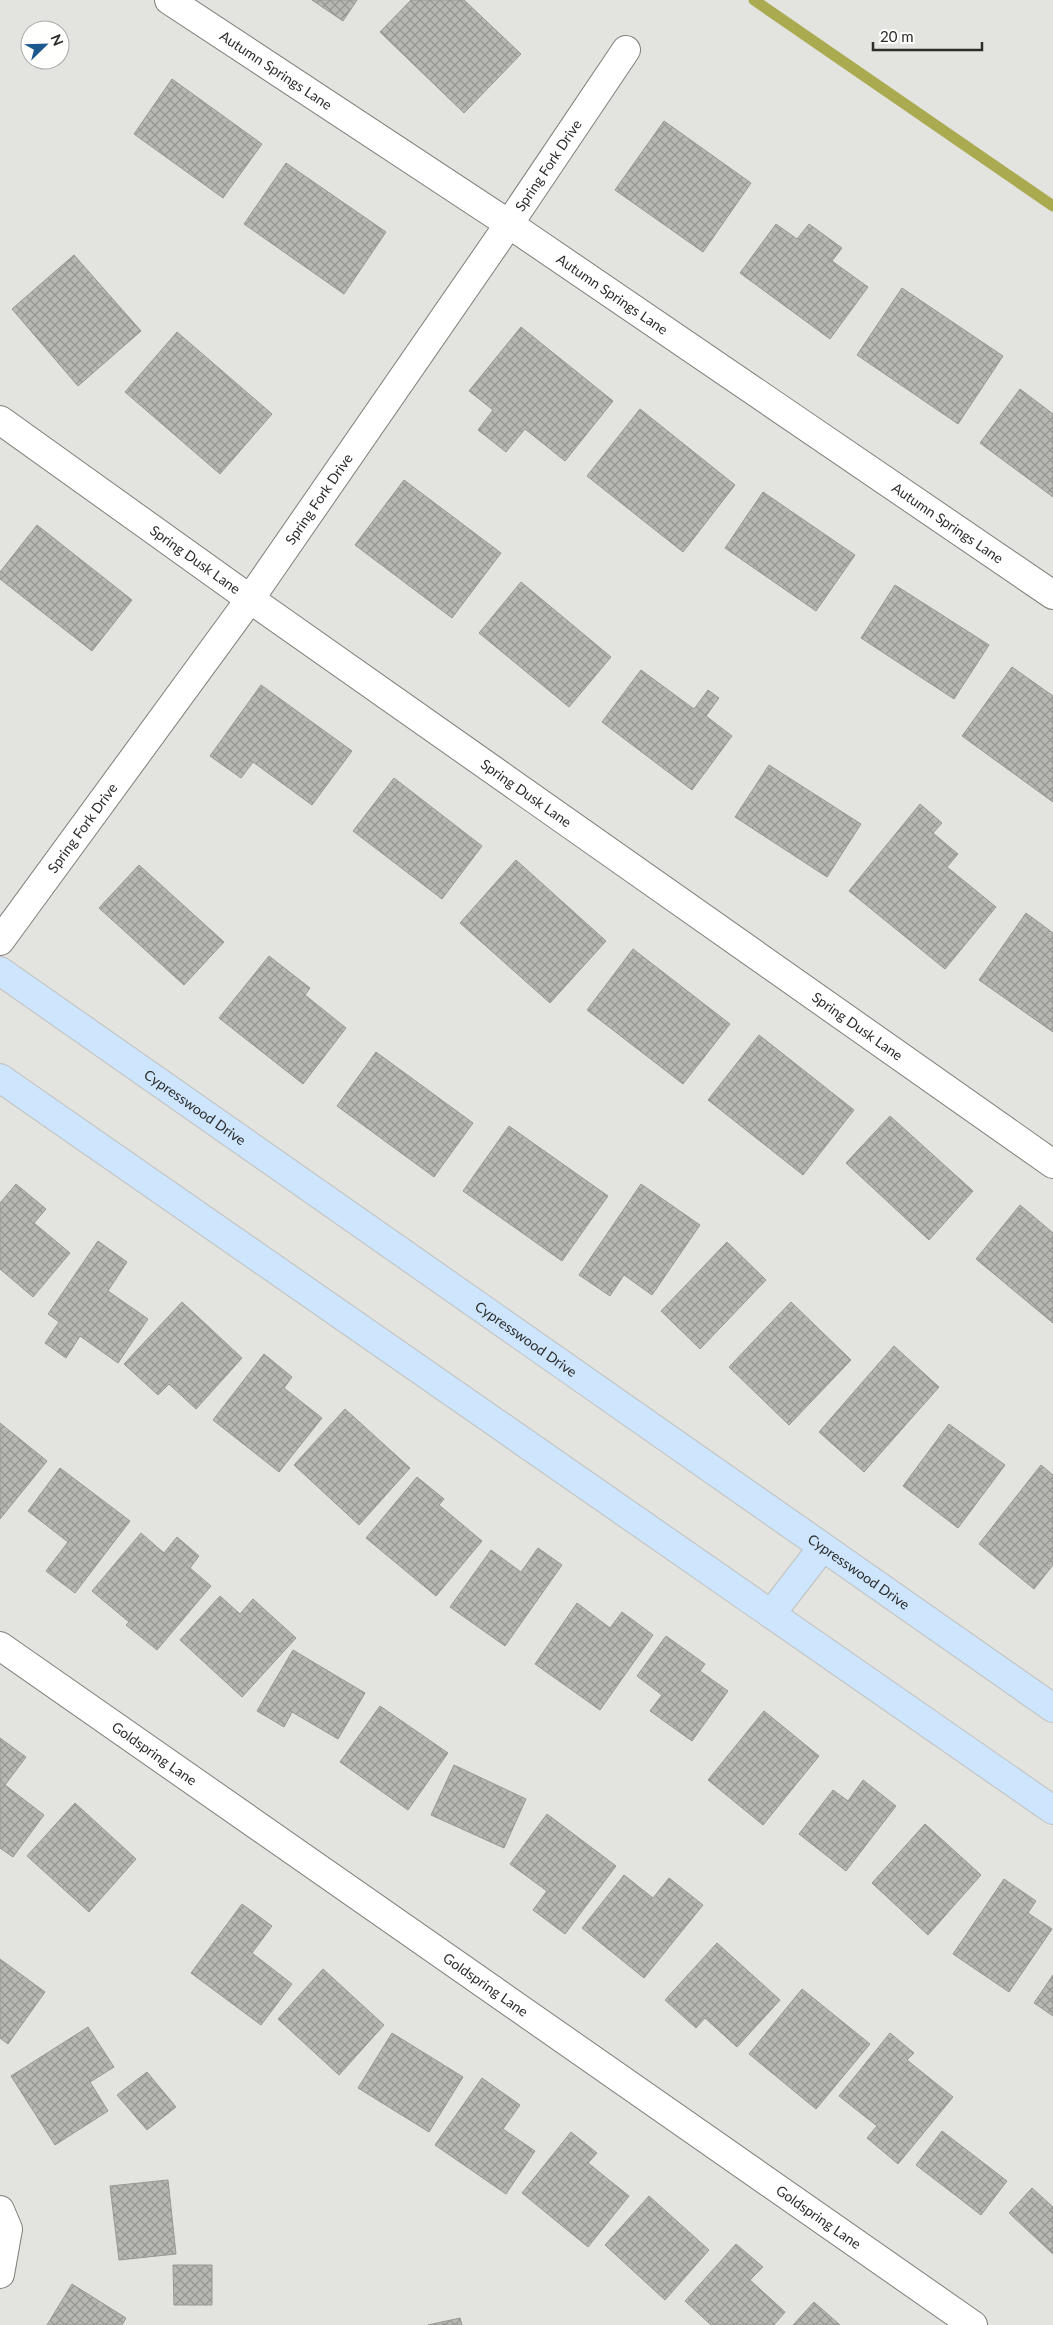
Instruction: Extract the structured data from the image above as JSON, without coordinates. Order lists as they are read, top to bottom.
{
  "streets": {
    "main road": ["Cypresswood Drive"],
    "street": [
      "Autumn Springs Lane",
      "Spring Fork Drive",
      "Spring Dusk Lane",
      "Goldspring Lane"
    ]
  },
  "crossings": [
    ["Autumn Springs Lane", "Spring Fork Drive"],
    ["Spring Fork Drive", "Spring Dusk Lane"]
  ],
  "scale_bar": "20 m",
  "north": "top right"
}
